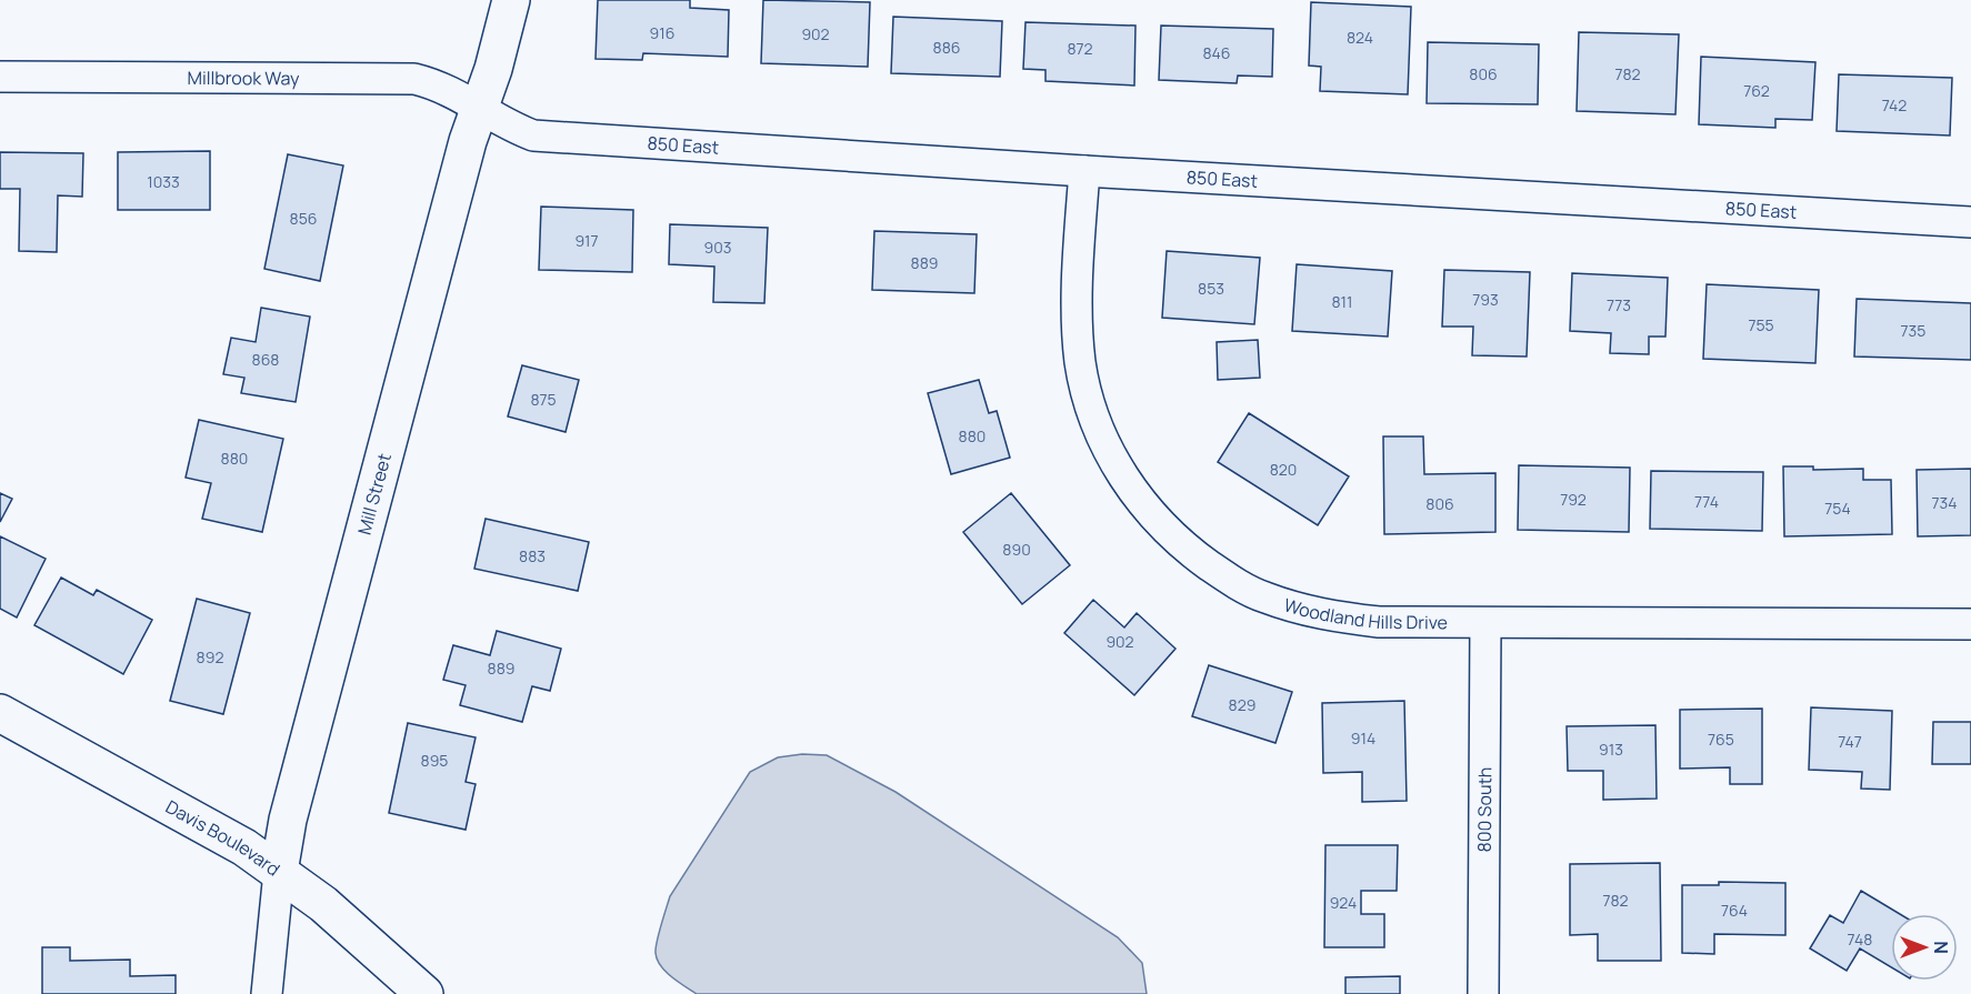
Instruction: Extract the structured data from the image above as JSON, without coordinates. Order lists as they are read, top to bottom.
{
  "streets": {
    "street": [
      "Millbrook Way",
      "850 East",
      "Mill Street",
      "Woodland Hills Drive",
      "800 South",
      "Davis Boulevard"
    ]
  },
  "crossings": [
    ["Millbrook Way", "850 East"],
    ["Millbrook Way", "Mill Street"],
    ["850 East", "Mill Street"],
    ["850 East", "Woodland Hills Drive"],
    ["Mill Street", "Davis Boulevard"],
    ["Woodland Hills Drive", "800 South"]
  ],
  "house_numbers": [
    "916",
    "902",
    "824",
    "886",
    "872",
    "846",
    "806",
    "782",
    "762",
    "742",
    "1033",
    "856",
    "917",
    "903",
    "889",
    "853",
    "793",
    "811",
    "773",
    "755",
    "735",
    "868",
    "875",
    "880",
    "880",
    "820",
    "792",
    "774",
    "734",
    "806",
    "754",
    "890",
    "883",
    "902",
    "892",
    "889",
    "829",
    "914",
    "765",
    "747",
    "913",
    "895",
    "782",
    "924",
    "764",
    "748"
  ],
  "north": "right"
}
